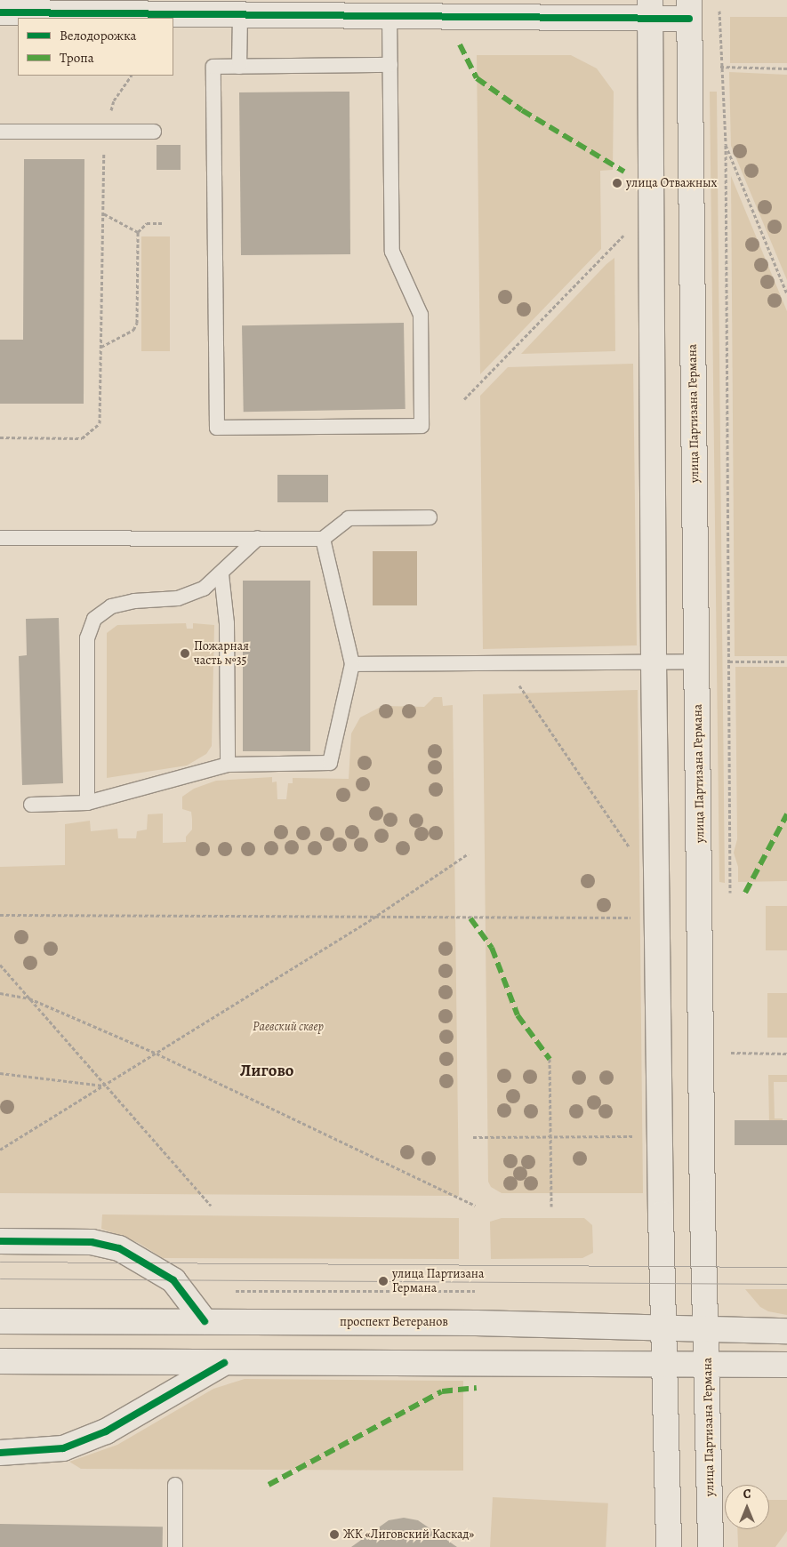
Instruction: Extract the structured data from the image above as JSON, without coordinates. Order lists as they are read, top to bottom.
{
  "streets": {
    "main road": ["улица Партизана Германа", "проспект Ветеранов"]
  },
  "crossings": [
    ["улица Партизана Германа", "проспект Ветеранов"]
  ],
  "districts": ["Лигово"],
  "parks": ["Раевский сквер"],
  "places": [
    "улица Отважных",
    "Пожарная часть №35",
    "улица Партизана Германа",
    "ЖК «Лиговский Каскад»"
  ],
  "legend": ["Велодорожка", "Тропа"],
  "north": "top"
}
